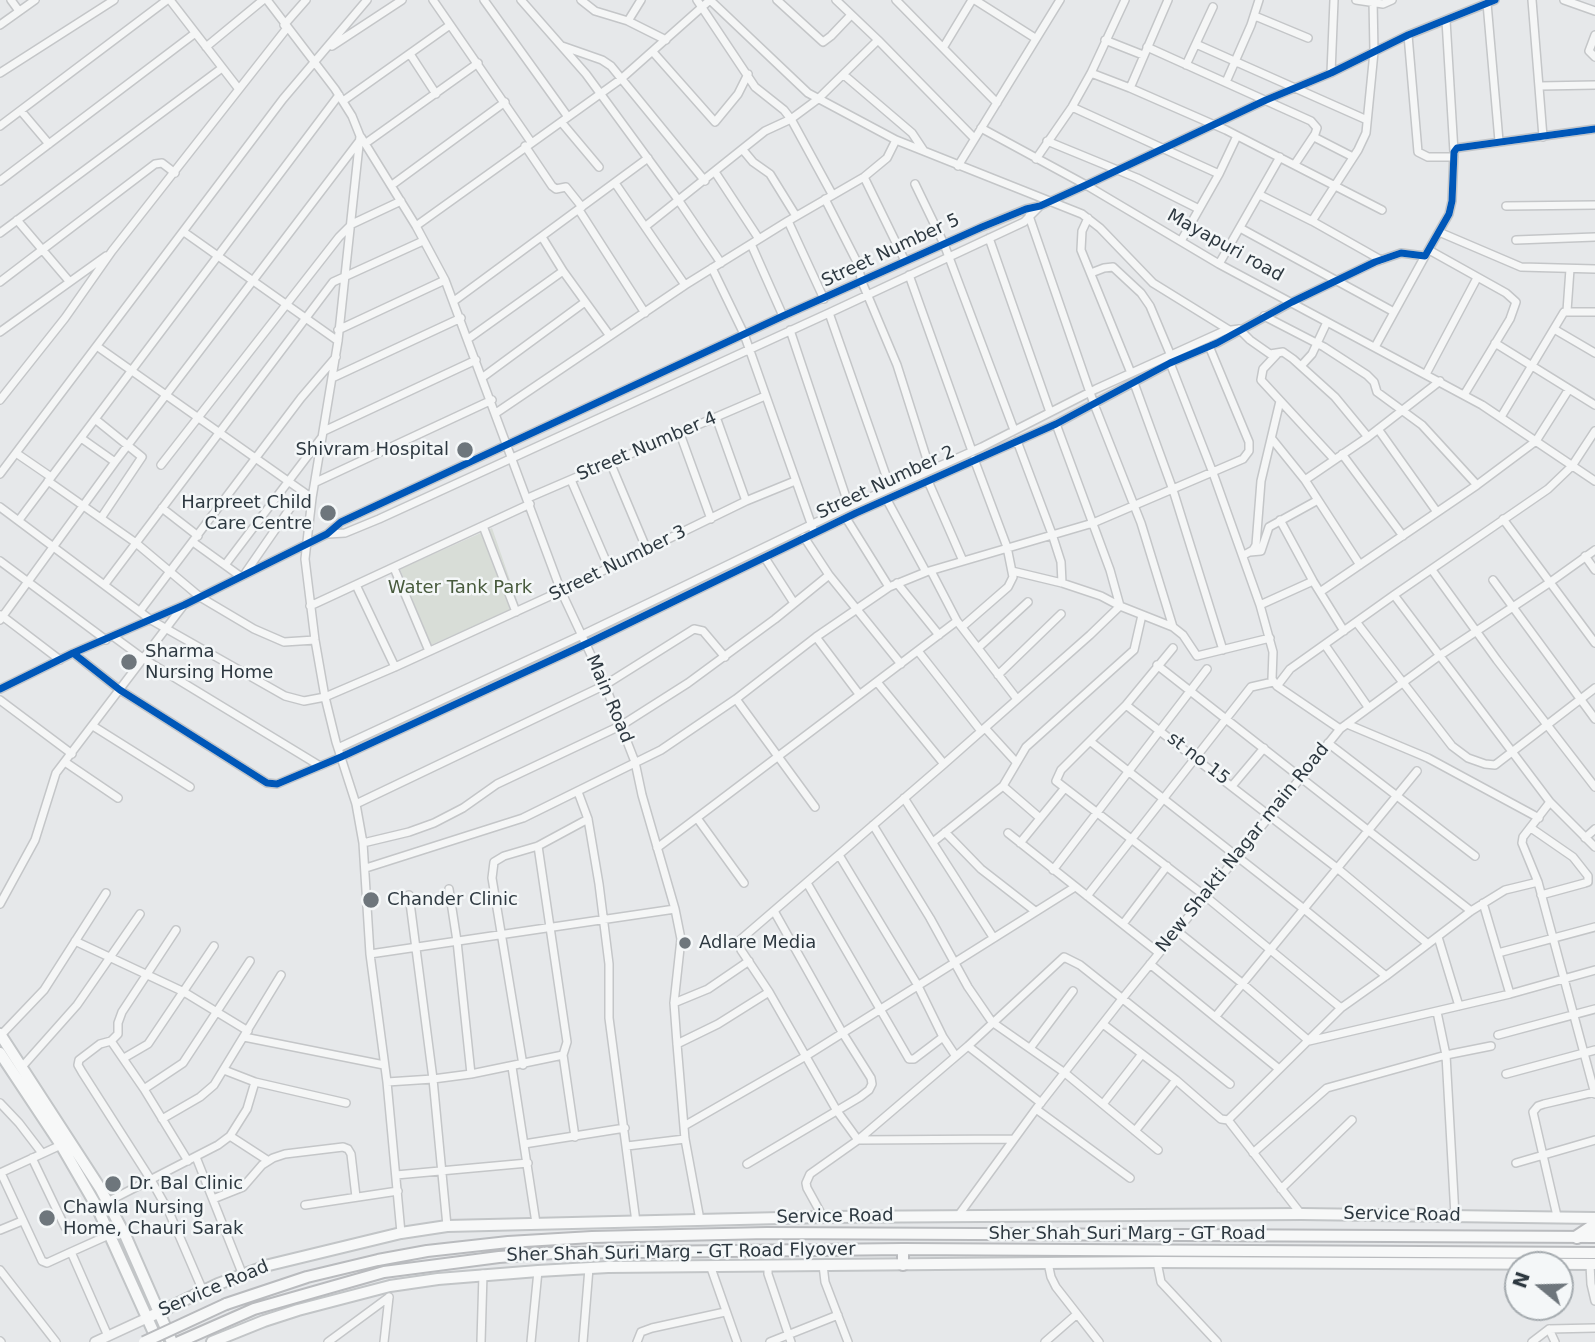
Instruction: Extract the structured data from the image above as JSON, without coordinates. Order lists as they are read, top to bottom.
{
  "streets": {
    "main road": ["Service Road", "Sher Shah Suri Marg - GT Road", "Sher Shah Suri Marg - GT Road Flyover"],
    "street": [
      "Mayapuri road",
      "Street Number 5",
      "Street Number 4",
      "Street Number 2",
      "Street Number 3",
      "Main Road",
      "st no 15",
      "New Shakti Nagar main Road"
    ]
  },
  "crossings": [
    ["Mayapuri road", "Street Number 5"],
    ["Mayapuri road", "Street Number 2"],
    ["Street Number 5", "Main Road"],
    ["Street Number 4", "Main Road"],
    ["Street Number 2", "Main Road"],
    ["Street Number 3", "Main Road"],
    ["Main Road", "Service Road"],
    ["st no 15", "New Shakti Nagar main Road"],
    ["New Shakti Nagar main Road", "Service Road"],
    ["Sher Shah Suri Marg - GT Road", "Sher Shah Suri Marg - GT Road Flyover"]
  ],
  "parks": ["Water Tank Park"],
  "places": [
    "Shivram Hospital",
    "Harpreet Child Care Centre",
    "Sharma Nursing Home",
    "Chander Clinic",
    "Adlare Media",
    "Dr. Bal Clinic",
    "Chawla Nursing Home, Chauri Sarak"
  ],
  "north": "left"
}
